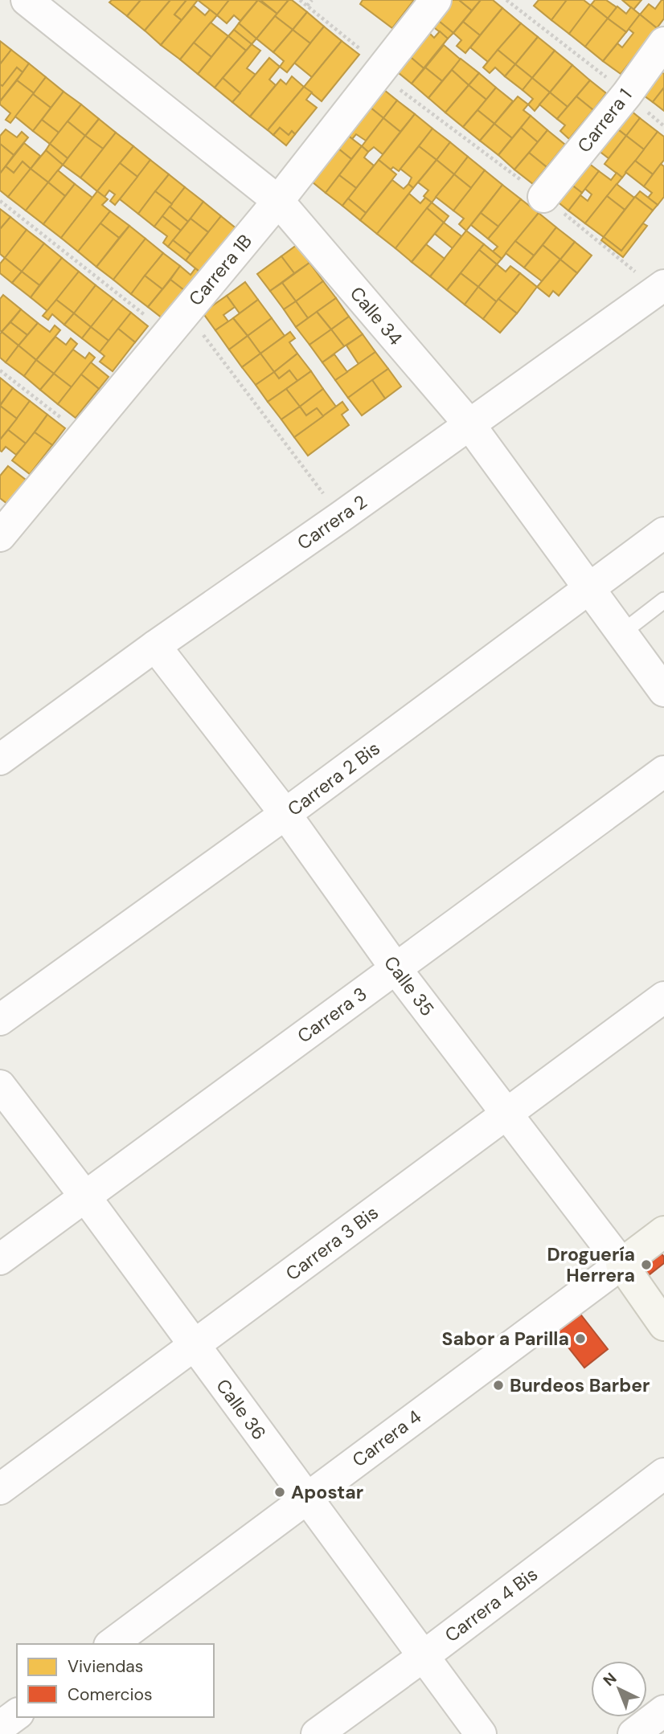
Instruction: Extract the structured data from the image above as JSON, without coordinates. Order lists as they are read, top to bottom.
{
  "streets": {
    "main road": ["Calle 35", "Carrera 4"],
    "street": [
      "Carrera 1",
      "Carrera 1B",
      "Calle 34",
      "Carrera 2",
      "Carrera 2 Bis",
      "Carrera 3",
      "Carrera 3 Bis",
      "Calle 36",
      "Carrera 4 Bis"
    ]
  },
  "crossings": [
    ["Carrera 1B", "Calle 34"],
    ["Calle 34", "Carrera 2"],
    ["Calle 34", "Carrera 2 Bis"],
    ["Carrera 2", "Calle 35"],
    ["Carrera 2 Bis", "Calle 35"],
    ["Calle 35", "Carrera 3"],
    ["Calle 35", "Carrera 3 Bis"],
    ["Calle 35", "Carrera 4"],
    ["Carrera 3", "Calle 36"],
    ["Carrera 3 Bis", "Calle 36"],
    ["Calle 36", "Carrera 4"],
    ["Calle 36", "Carrera 4 Bis"]
  ],
  "places": [
    "Droguería Herrera",
    "Sabor a Parilla",
    "Burdeos Barber",
    "Apostar"
  ],
  "legend": ["Viviendas", "Comercios"],
  "north": "top left"
}
